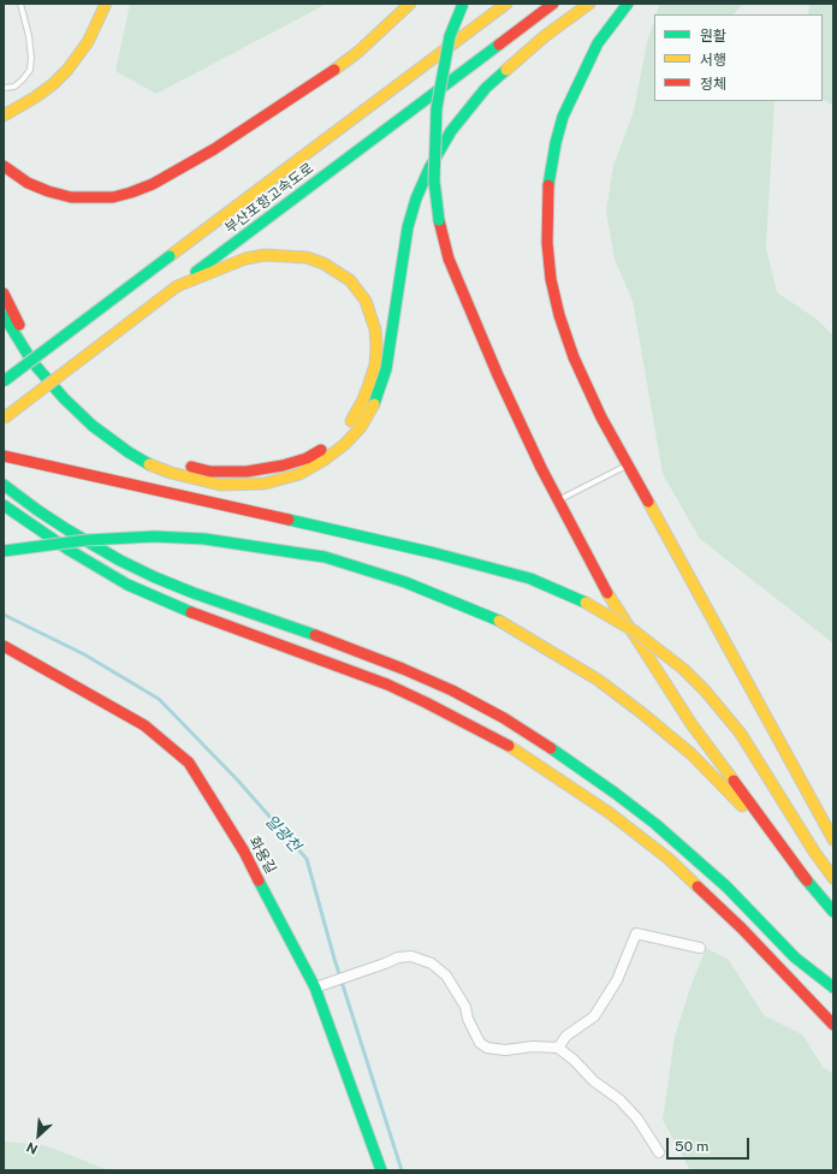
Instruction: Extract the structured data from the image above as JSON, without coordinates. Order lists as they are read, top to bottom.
{
  "streets": {
    "main road": ["부산포항고속도로", "화용길"]
  },
  "water": ["일광천"],
  "legend": ["원활", "서행", "정체"],
  "scale_bar": "50 m",
  "north": "bottom left"
}
